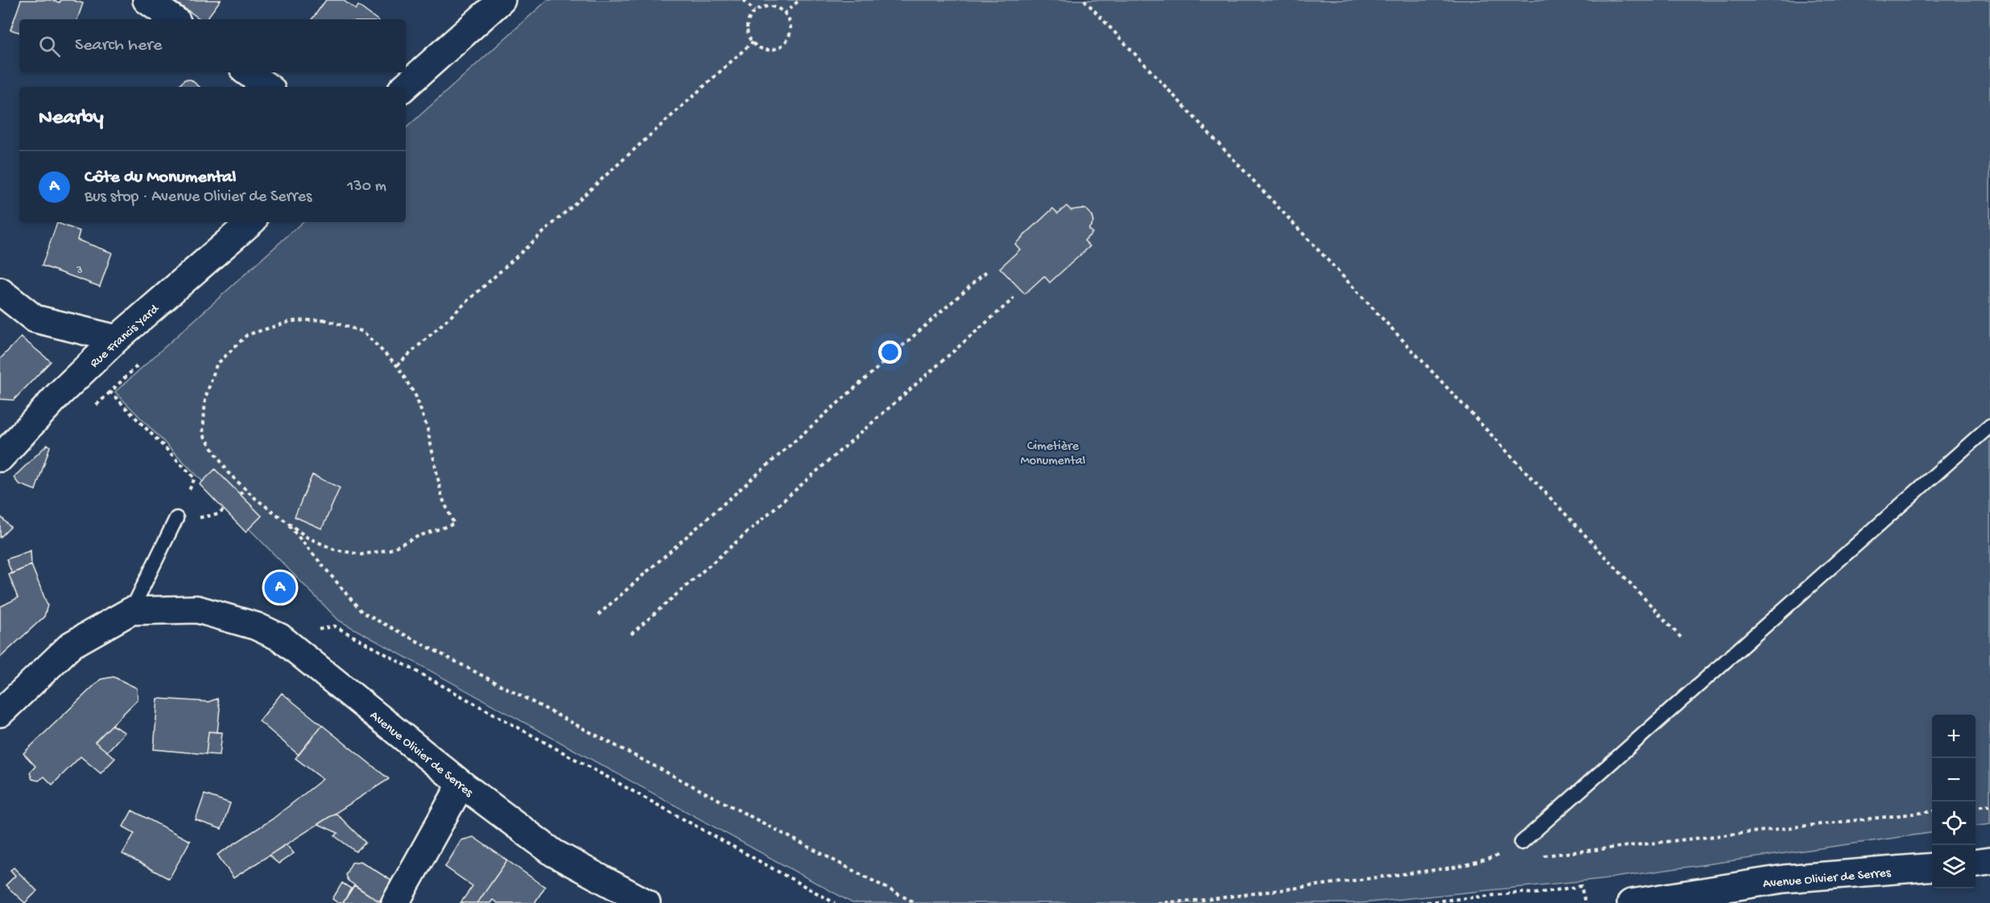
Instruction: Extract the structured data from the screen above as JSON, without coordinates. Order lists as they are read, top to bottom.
{
  "streets": {
    "street": ["Rue Francis Yard", "Avenue Olivier de Serres"]
  },
  "parks": ["Cimetière Monumental"],
  "house_numbers": ["3"],
  "page": {
    "search": "Search here",
    "heading": "Nearby",
    "list": [
      {
        "mark": "A",
        "name": "Côte du Monumental",
        "note": "Bus stop · Avenue Olivier de Serres",
        "value": "130 m"
      }
    ],
    "pins": "A",
    "map_buttons": ["+", "−"]
  }
}
